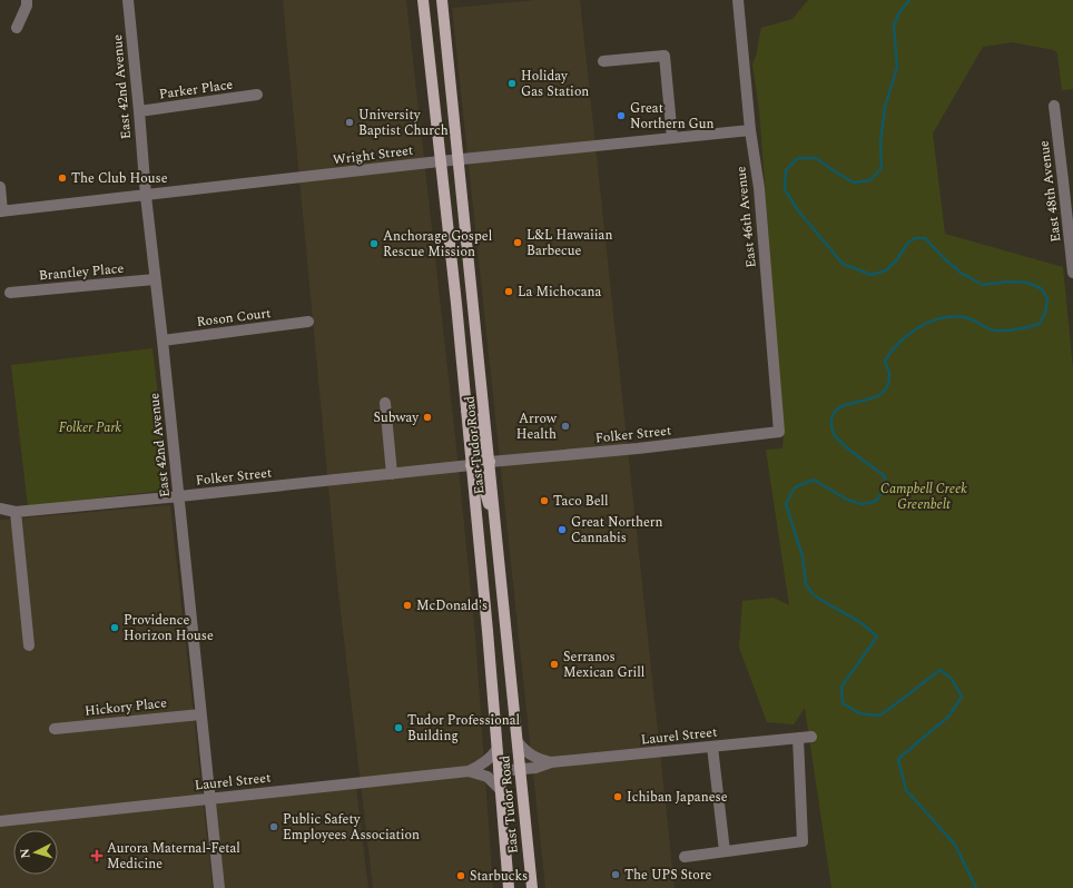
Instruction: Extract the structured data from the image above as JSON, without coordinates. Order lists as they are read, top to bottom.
{
  "streets": {
    "main road": ["East Tudor Road"],
    "street": [
      "East 42nd Avenue",
      "Parker Place",
      "Wright Street",
      "East 48th Avenue",
      "East 46th Avenue",
      "Brantley Place",
      "Roson Court",
      "Folker Street",
      "Hickory Place",
      "Laurel Street"
    ]
  },
  "crossings": [
    ["East 42nd Avenue", "Parker Place"],
    ["East 42nd Avenue", "Wright Street"],
    ["East 42nd Avenue", "Brantley Place"],
    ["East 42nd Avenue", "Roson Court"],
    ["East 42nd Avenue", "Folker Street"],
    ["East 42nd Avenue", "Hickory Place"],
    ["East 42nd Avenue", "Laurel Street"],
    ["Wright Street", "East 46th Avenue"],
    ["Wright Street", "East Tudor Road"],
    ["East 46th Avenue", "Folker Street"],
    ["Folker Street", "East Tudor Road"],
    ["East Tudor Road", "Laurel Street"]
  ],
  "parks": ["Folker Park", "Campbell Creek Greenbelt"],
  "places": {
    "other": [
      "Holiday Gas Station",
      "Great Northern Gun",
      "University Baptist Church",
      "The Club House",
      "L&L Hawaiian Barbecue",
      "Anchorage Gospel Rescue Mission",
      "La Michocana",
      "Subway",
      "Arrow Health",
      "Taco Bell",
      "Great Northern Cannabis",
      "McDonald's",
      "Providence Horizon House",
      "Serranos Mexican Grill",
      "Tudor Professional Building",
      "Ichiban Japanese",
      "Public Safety Employees Association",
      "The UPS Store",
      "Starbucks"
    ],
    "health": ["Aurora Maternal-Fetal Medicine"]
  },
  "north": "left"
}
